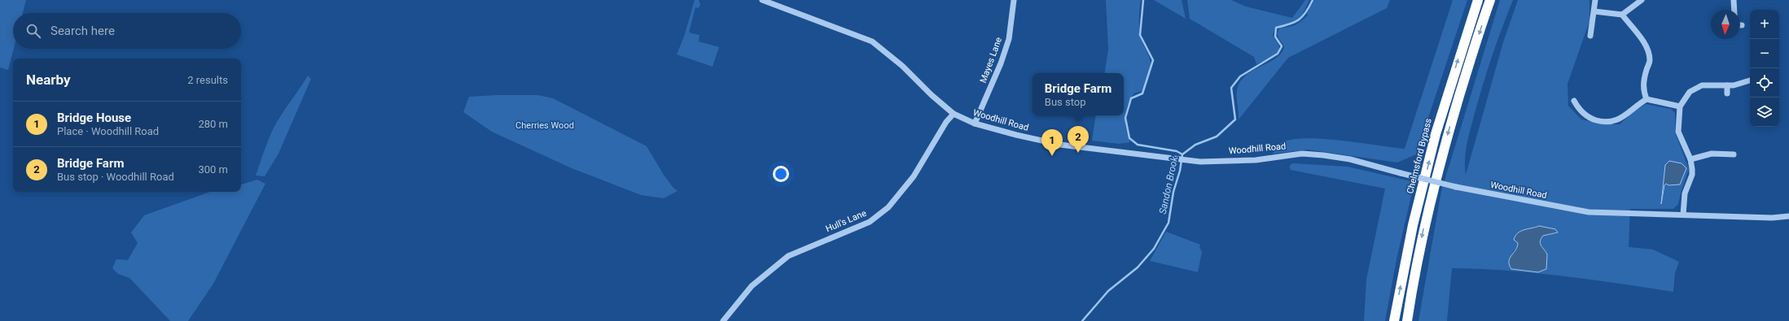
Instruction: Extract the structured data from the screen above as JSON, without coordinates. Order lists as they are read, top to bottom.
{
  "streets": {
    "highway": ["Chelmsford Bypass"],
    "street": ["Mayes Lane", "Woodhill Road", "Hull's Lane"]
  },
  "crossings": [
    ["Mayes Lane", "Woodhill Road"],
    ["Woodhill Road", "Hull's Lane"]
  ],
  "water": ["Sandon Brook"],
  "parks": ["Cherries Wood"],
  "north": "bottom",
  "page": {
    "map_buttons": ["+", "−"],
    "search": "Search here",
    "heading": ["Nearby", "2 results"],
    "popup": ["Bridge Farm", "Bus stop"],
    "list": [
      {
        "mark": "1",
        "name": "Bridge House",
        "note": "Place · Woodhill Road",
        "value": "280 m"
      },
      {
        "mark": "2",
        "name": "Bridge Farm",
        "note": "Bus stop · Woodhill Road",
        "value": "300 m"
      }
    ],
    "pins": ["2", "1"]
  }
}
